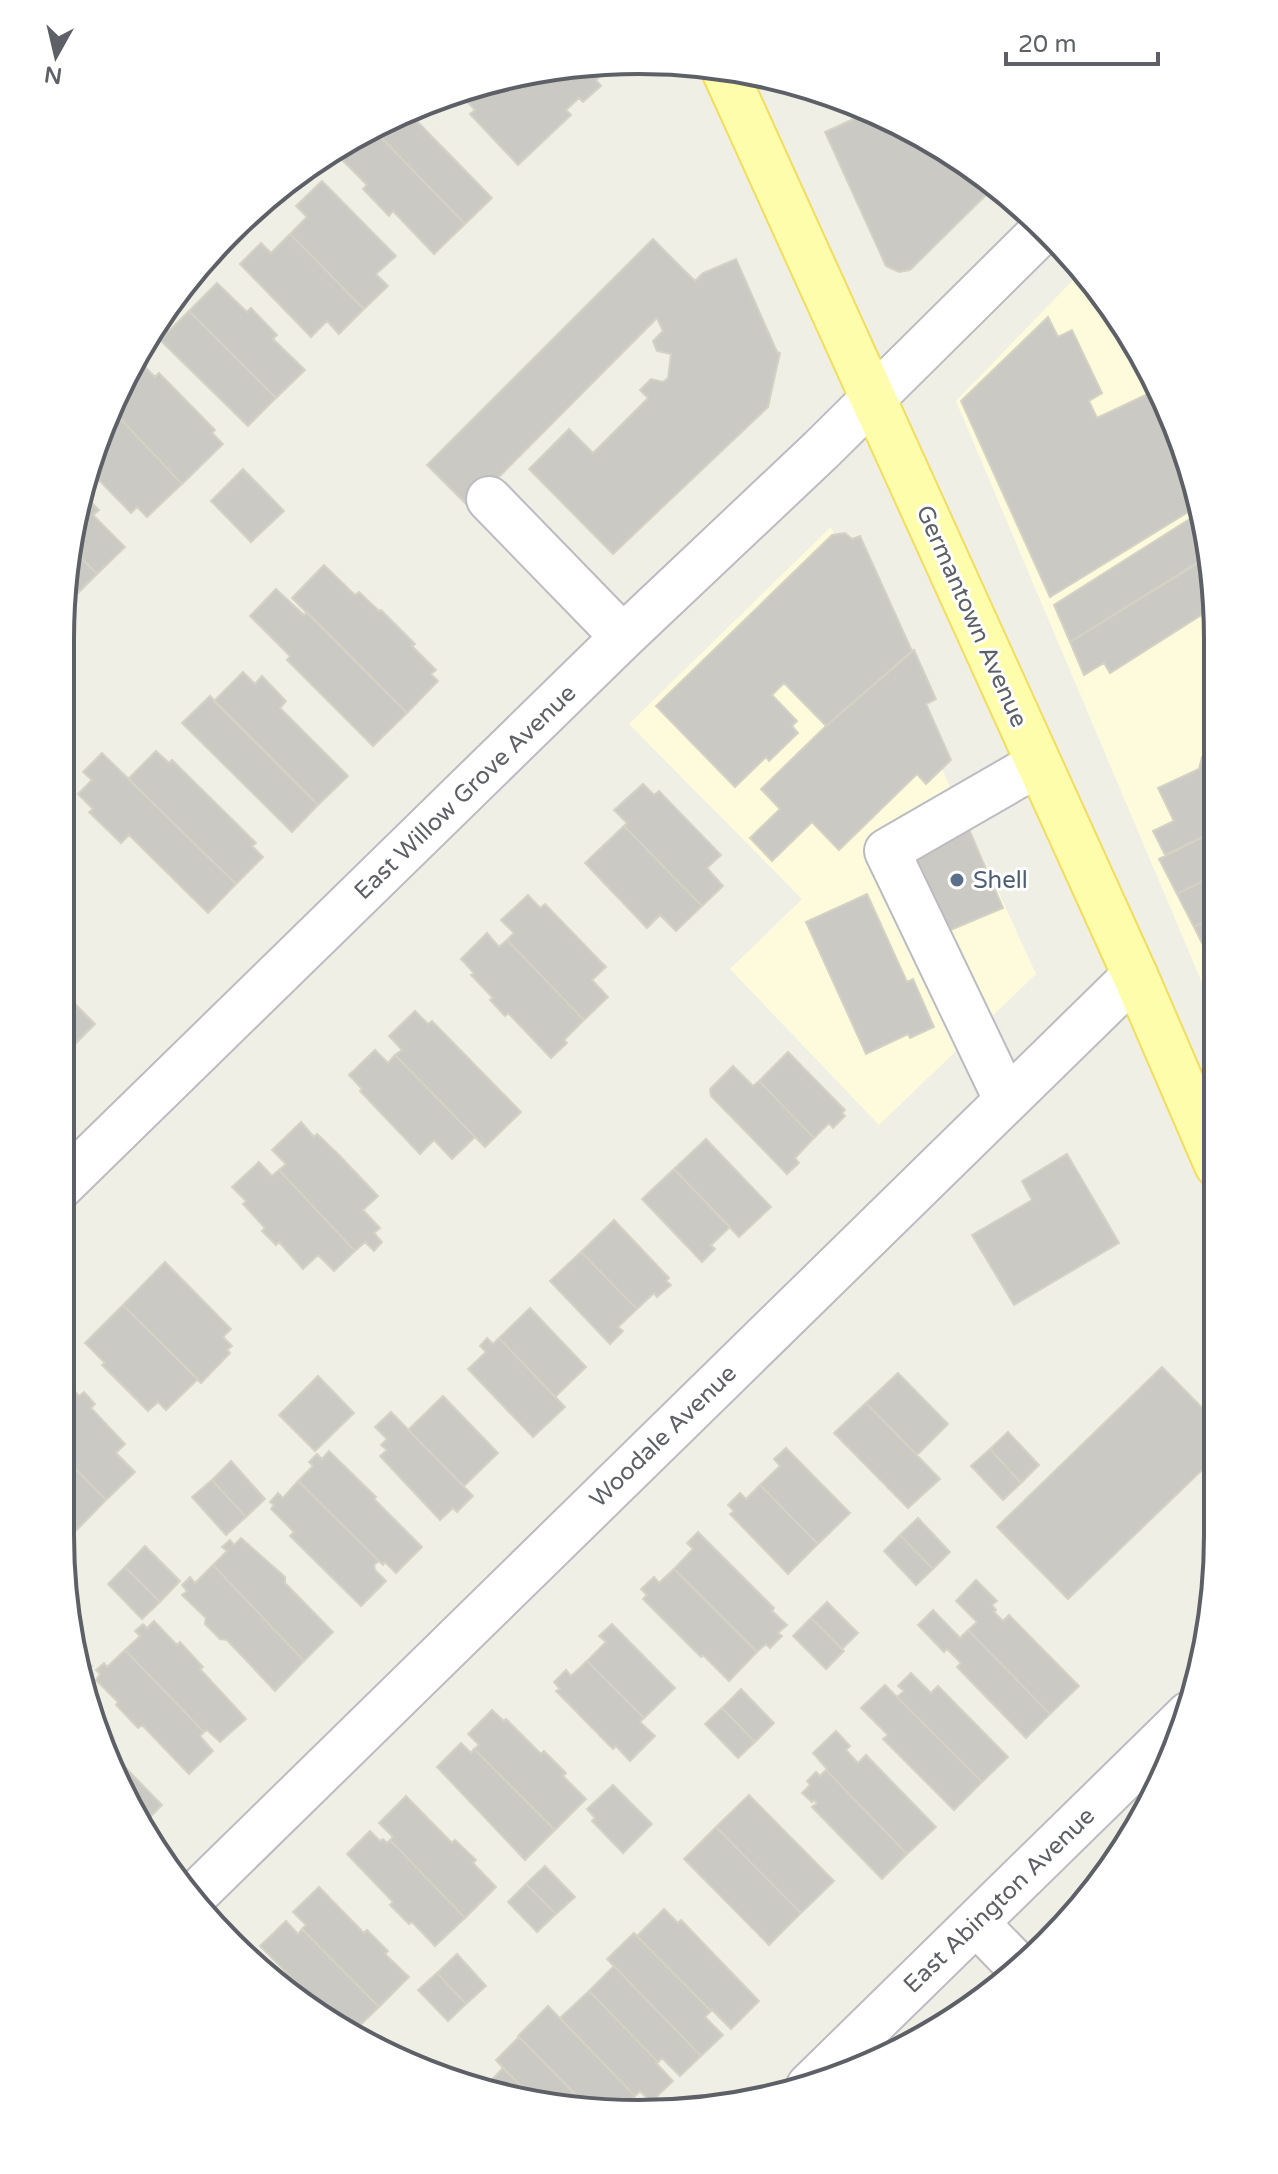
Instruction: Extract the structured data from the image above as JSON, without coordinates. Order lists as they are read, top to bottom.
{
  "streets": {
    "main road": ["Germantown Avenue"],
    "street": ["East Willow Grove Avenue", "Woodale Avenue", "East Abington Avenue"]
  },
  "crossings": [
    ["Germantown Avenue", "East Willow Grove Avenue"],
    ["Germantown Avenue", "Woodale Avenue"]
  ],
  "places": ["Shell"],
  "scale_bar": "20 m",
  "north": "bottom"
}
